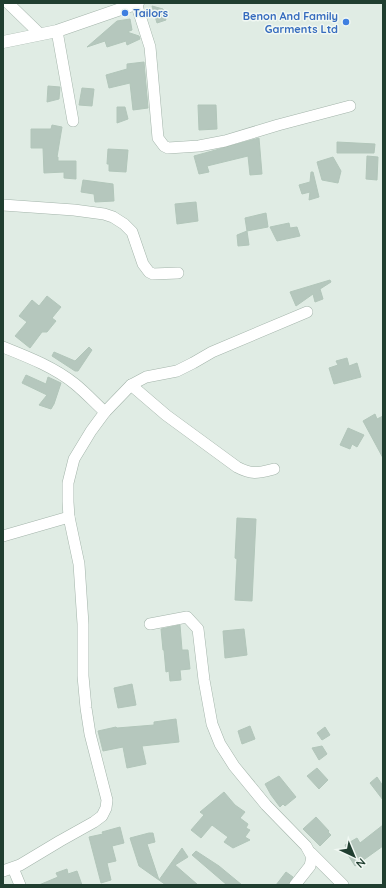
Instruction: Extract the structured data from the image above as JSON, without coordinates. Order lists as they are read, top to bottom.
{
  "places": ["Tailors", "Benon And Family Garments Ltd"],
  "north": "bottom right"
}
